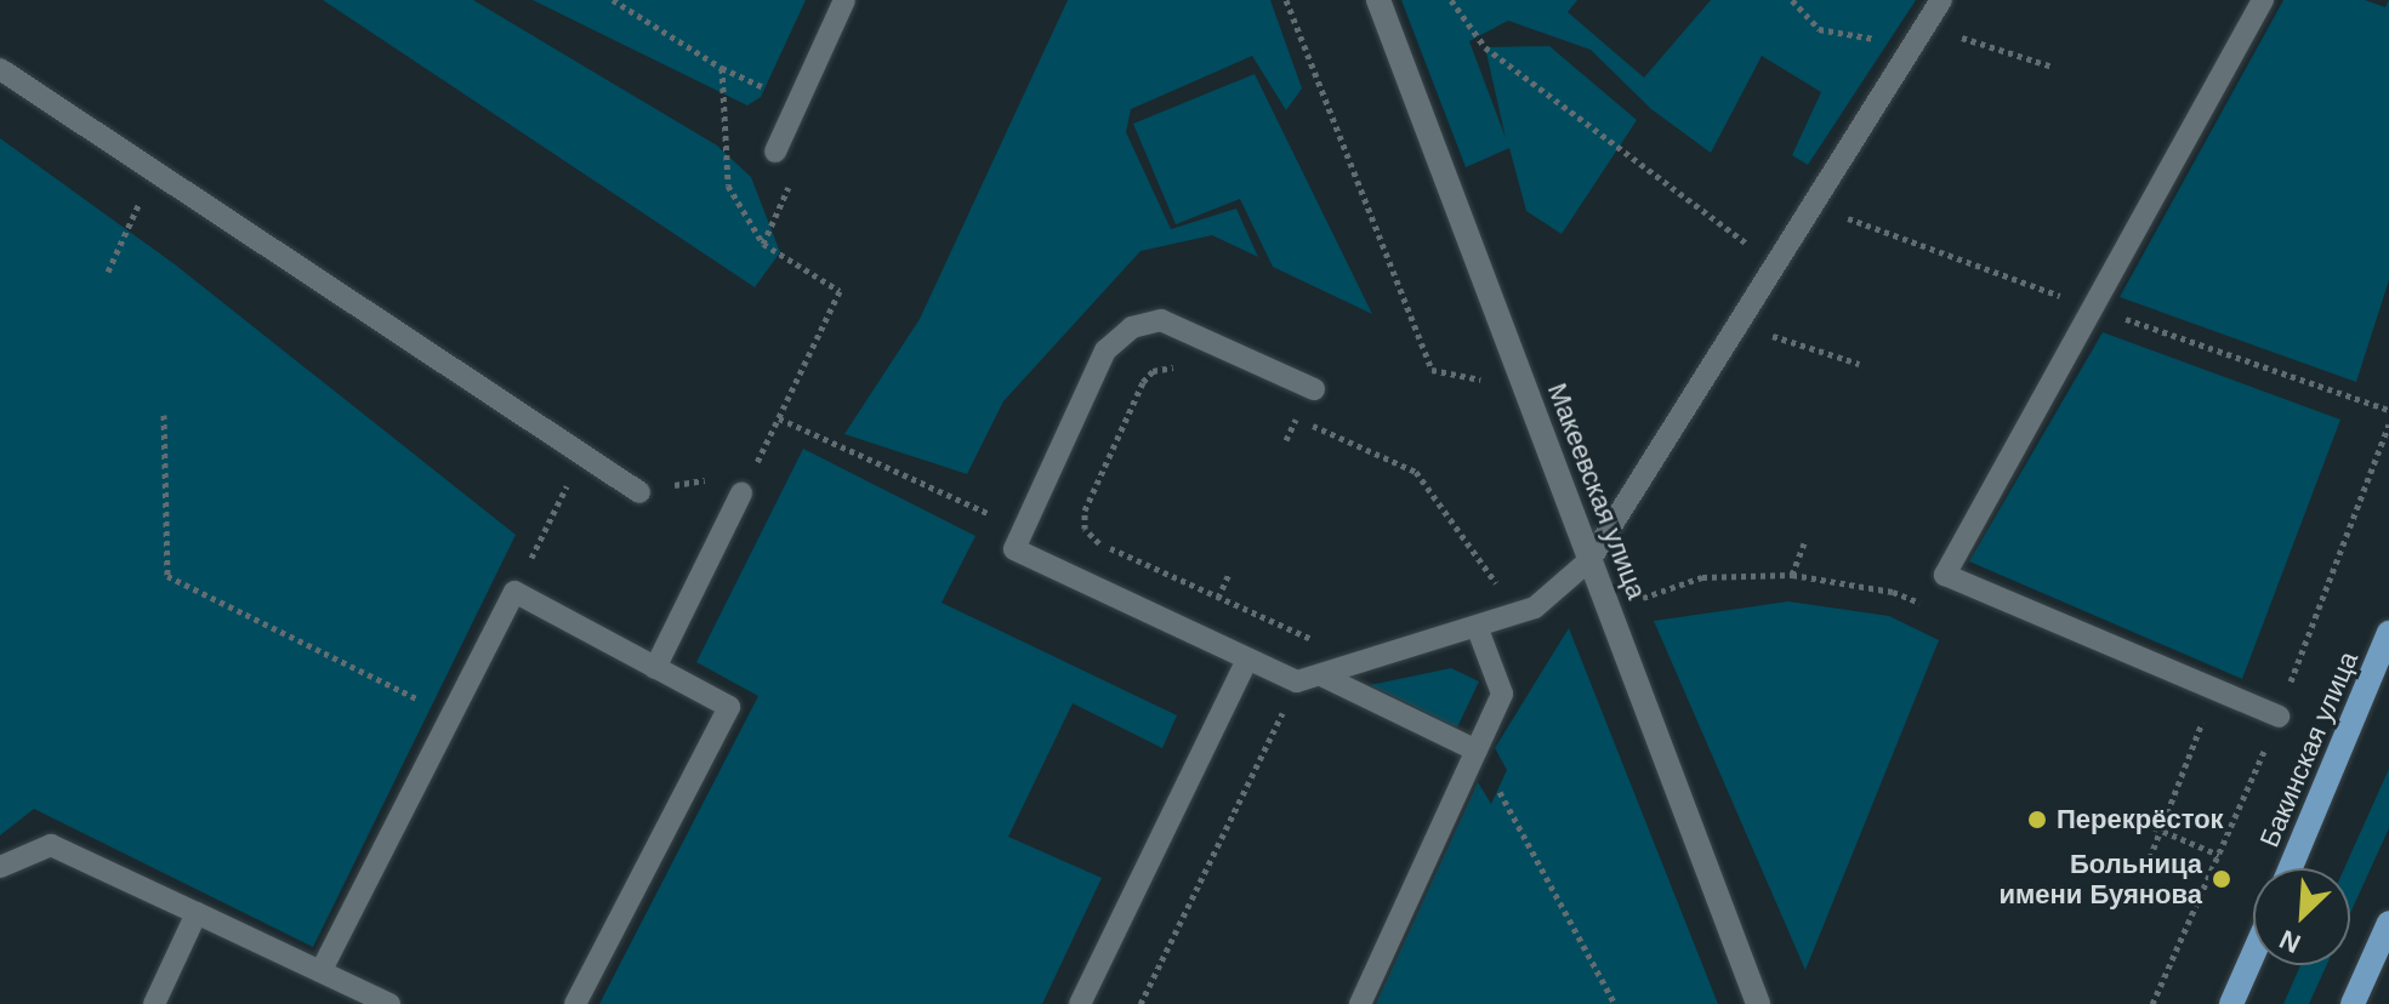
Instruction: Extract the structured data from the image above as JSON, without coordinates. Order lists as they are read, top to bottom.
{
  "streets": {
    "main road": ["Бакинская улица"],
    "street": ["Макеевская улица"]
  },
  "places": ["Перекрёсток", "Больница имени Буянова"],
  "north": "bottom left"
}
